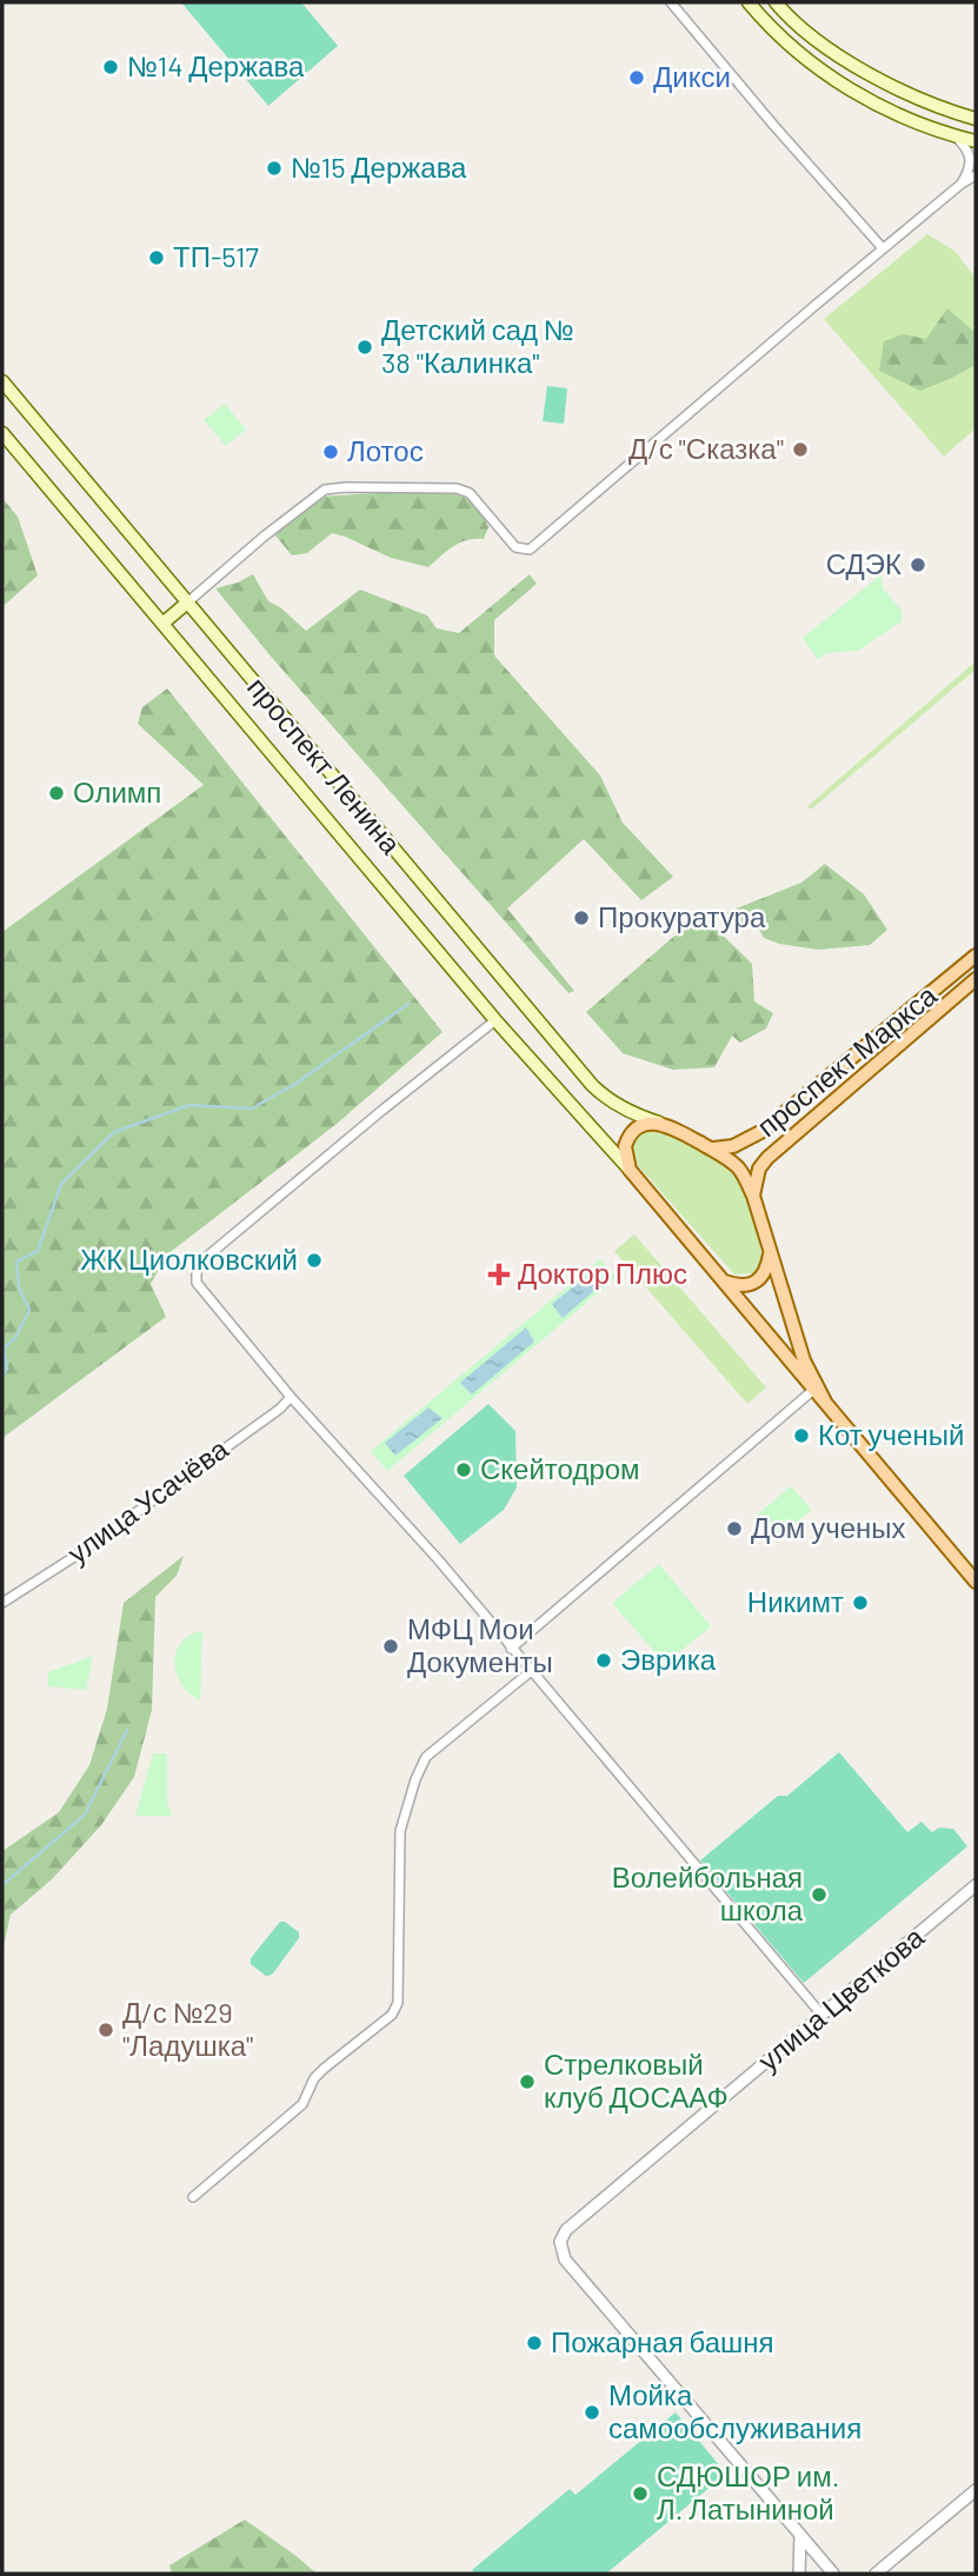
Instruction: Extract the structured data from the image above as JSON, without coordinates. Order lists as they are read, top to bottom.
{
  "streets": {
    "main road": ["проспект Ленина", "проспект Маркса"],
    "street": ["улица Усачёва", "улица Цветкова"]
  },
  "places": {
    "other": [
      "№14 Держава",
      "Дикси",
      "№15 Держава",
      "ТП-517",
      "Детский сад № 38 \"Калинка\"",
      "Д/с \"Сказка\"",
      "Лотос",
      "СДЭК",
      "Олимп",
      "Прокуратура",
      "ЖК Циолковский",
      "Кот ученый",
      "Скейтодром",
      "Дом ученых",
      "Никимт",
      "МФЦ Мои Документы",
      "Эврика",
      "Волейбольная школа",
      "Д/с №29 \"Ладушка\"",
      "Стрелковый клуб ДОСААФ",
      "Пожарная башня",
      "Мойка самообслуживания",
      "СДЮШОР им. Л. Латыниной"
    ],
    "health": ["Доктор Плюс"]
  }
}
